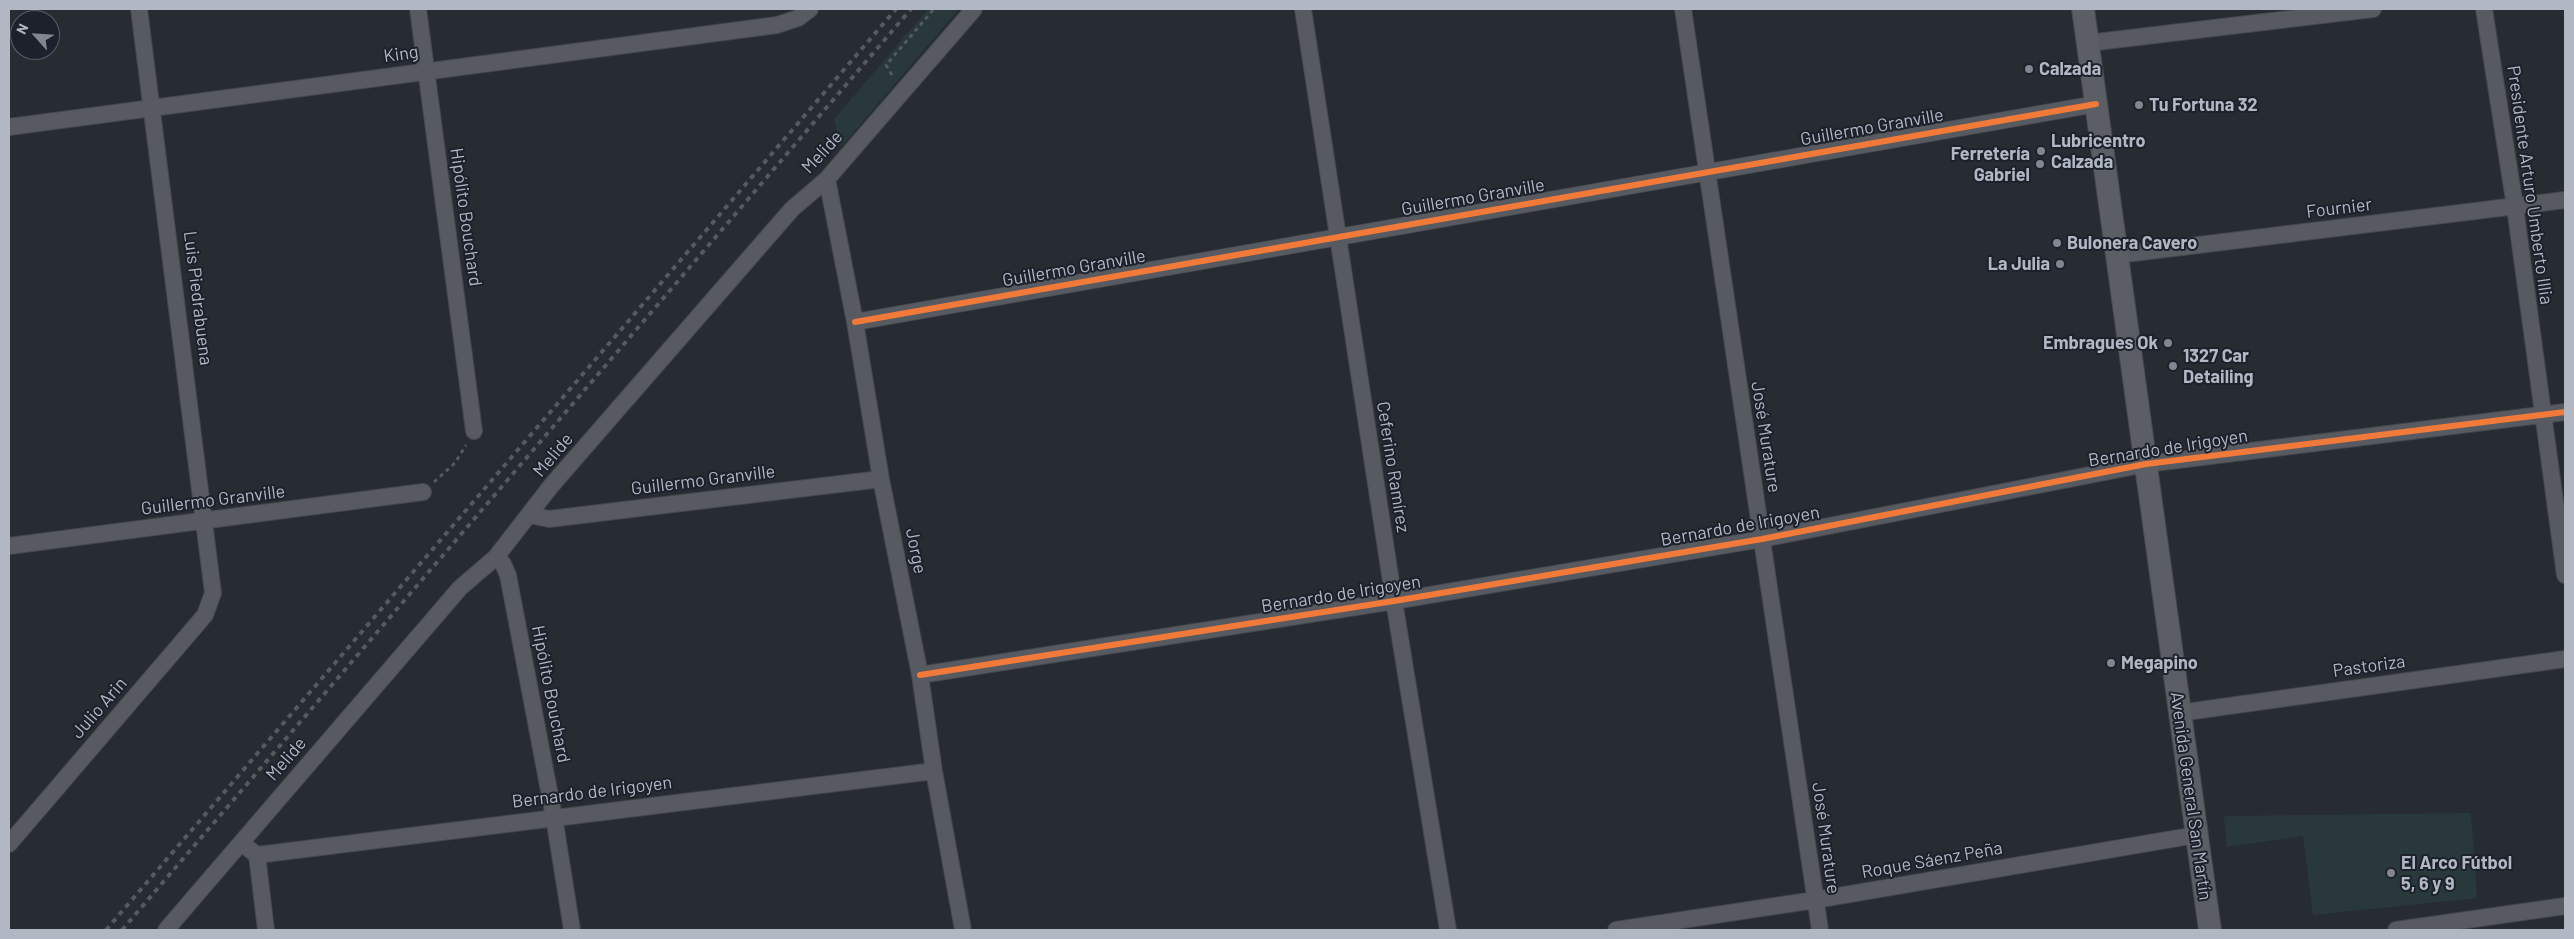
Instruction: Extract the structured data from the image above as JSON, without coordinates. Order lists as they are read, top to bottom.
{
  "streets": {
    "main road": ["Avenida General San Martín"],
    "street": [
      "King",
      "Guillermo Granville",
      "Melide",
      "Presidente Arturo Umberto Illia",
      "Fournier",
      "Hipólito Bouchard",
      "Luis Piedrabuena",
      "José Murature",
      "Bernardo de Irigoyen",
      "Ceferino Ramírez",
      "Jorge",
      "Pastoriza",
      "Julio Arin",
      "Roque Sáenz Peña"
    ]
  },
  "crossings": [
    ["King", "Hipólito Bouchard"],
    ["King", "Luis Piedrabuena"],
    ["Guillermo Granville", "Melide"],
    ["Guillermo Granville", "Luis Piedrabuena"],
    ["Guillermo Granville", "José Murature"],
    ["Guillermo Granville", "Ceferino Ramírez"],
    ["Guillermo Granville", "Jorge"],
    ["Guillermo Granville", "Avenida General San Martín"],
    ["Melide", "Hipólito Bouchard"],
    ["Melide", "Jorge"],
    ["Presidente Arturo Umberto Illia", "Fournier"],
    ["Presidente Arturo Umberto Illia", "Bernardo de Irigoyen"],
    ["Fournier", "Avenida General San Martín"],
    ["Hipólito Bouchard", "Bernardo de Irigoyen"],
    ["Luis Piedrabuena", "Julio Arin"],
    ["José Murature", "Bernardo de Irigoyen"],
    ["José Murature", "Roque Sáenz Peña"],
    ["Bernardo de Irigoyen", "Ceferino Ramírez"],
    ["Bernardo de Irigoyen", "Jorge"],
    ["Bernardo de Irigoyen", "Avenida General San Martín"],
    ["Pastoriza", "Avenida General San Martín"],
    ["Avenida General San Martín", "Roque Sáenz Peña"]
  ],
  "places": [
    "Calzada",
    "Tu Fortuna 32",
    "Lubricentro Calzada",
    "Ferretería Gabriel",
    "Bulonera Cavero",
    "La Julia",
    "Embragues Ok",
    "1327 Car Detailing",
    "Megapino",
    "El Arco Fútbol 5, 6 y 9"
  ],
  "north": "top left"
}
